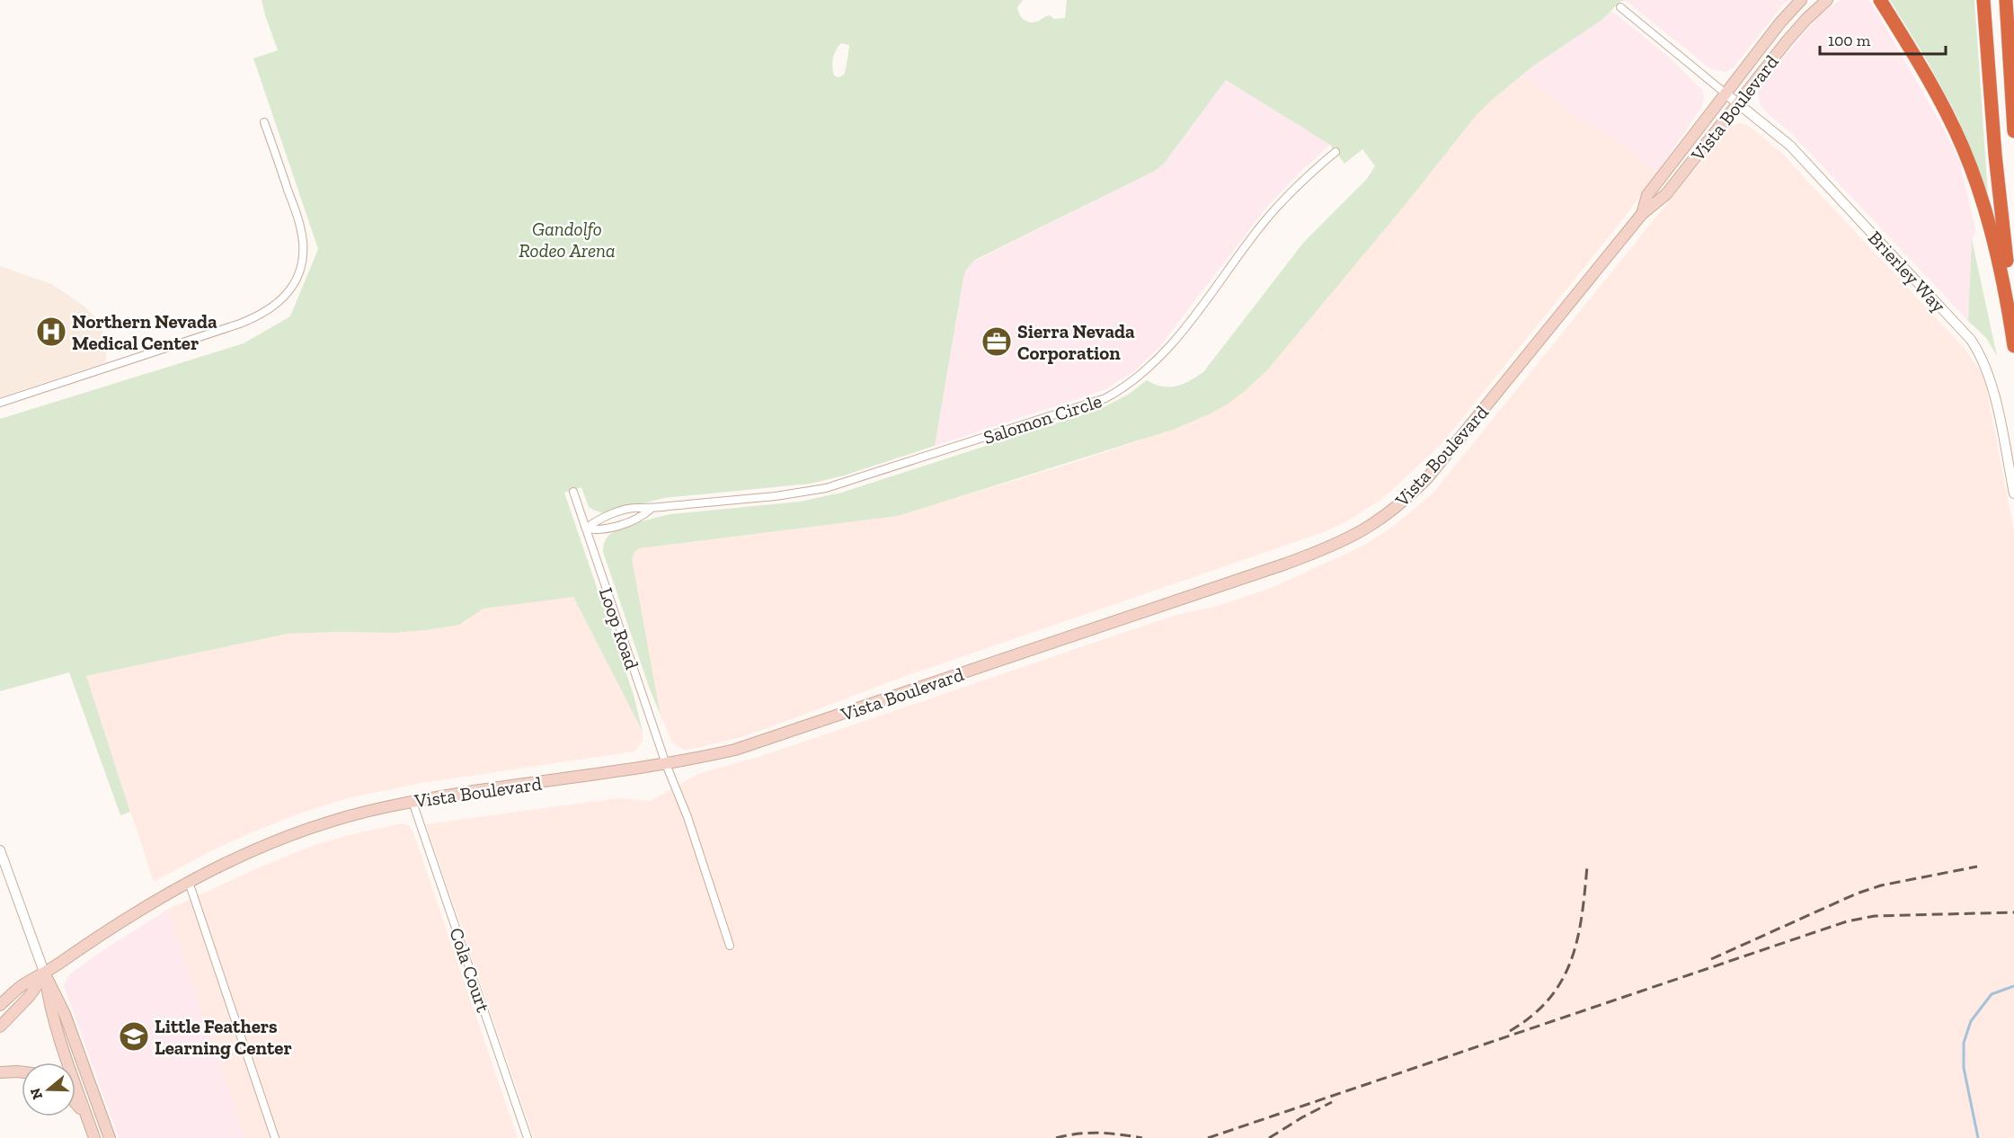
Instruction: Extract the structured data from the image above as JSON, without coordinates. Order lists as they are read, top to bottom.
{
  "streets": {
    "main road": ["Vista Boulevard"],
    "street": [
      "Brierley Way",
      "Salomon Circle",
      "Loop Road",
      "Cola Court"
    ]
  },
  "crossings": [
    ["Vista Boulevard", "Brierley Way"],
    ["Vista Boulevard", "Loop Road"],
    ["Vista Boulevard", "Cola Court"],
    ["Salomon Circle", "Loop Road"]
  ],
  "parks": ["Gandolfo Rodeo Arena"],
  "places": {
    "hospital": ["Northern Nevada Medical Center"],
    "office": ["Sierra Nevada Corporation"],
    "school or university": ["Little Feathers Learning Center"]
  },
  "scale_bar": "100 m",
  "north": "left"
}
